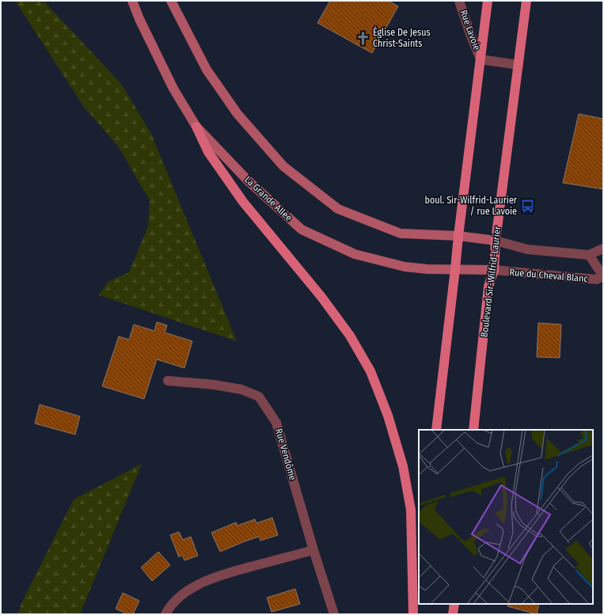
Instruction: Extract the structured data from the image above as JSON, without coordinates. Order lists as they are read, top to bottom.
{
  "streets": {
    "main road": ["Boulevard Sir-Wilfrid-Laurier"],
    "street": [
      "Rue Lavoie",
      "La Grande Allée",
      "Rue du Cheval Blanc",
      "Rue Vendôme"
    ]
  },
  "crossings": [
    ["Rue Lavoie", "Boulevard Sir-Wilfrid-Laurier"],
    ["La Grande Allée", "Rue du Cheval Blanc"],
    ["La Grande Allée", "Boulevard Sir-Wilfrid-Laurier"],
    ["Rue du Cheval Blanc", "Boulevard Sir-Wilfrid-Laurier"]
  ],
  "places": {
    "church": ["Église De Jesus Christ-Saints"],
    "bus stop": ["boul. Sir-Wilfrid-Laurier / rue Lavoie"]
  }
}
